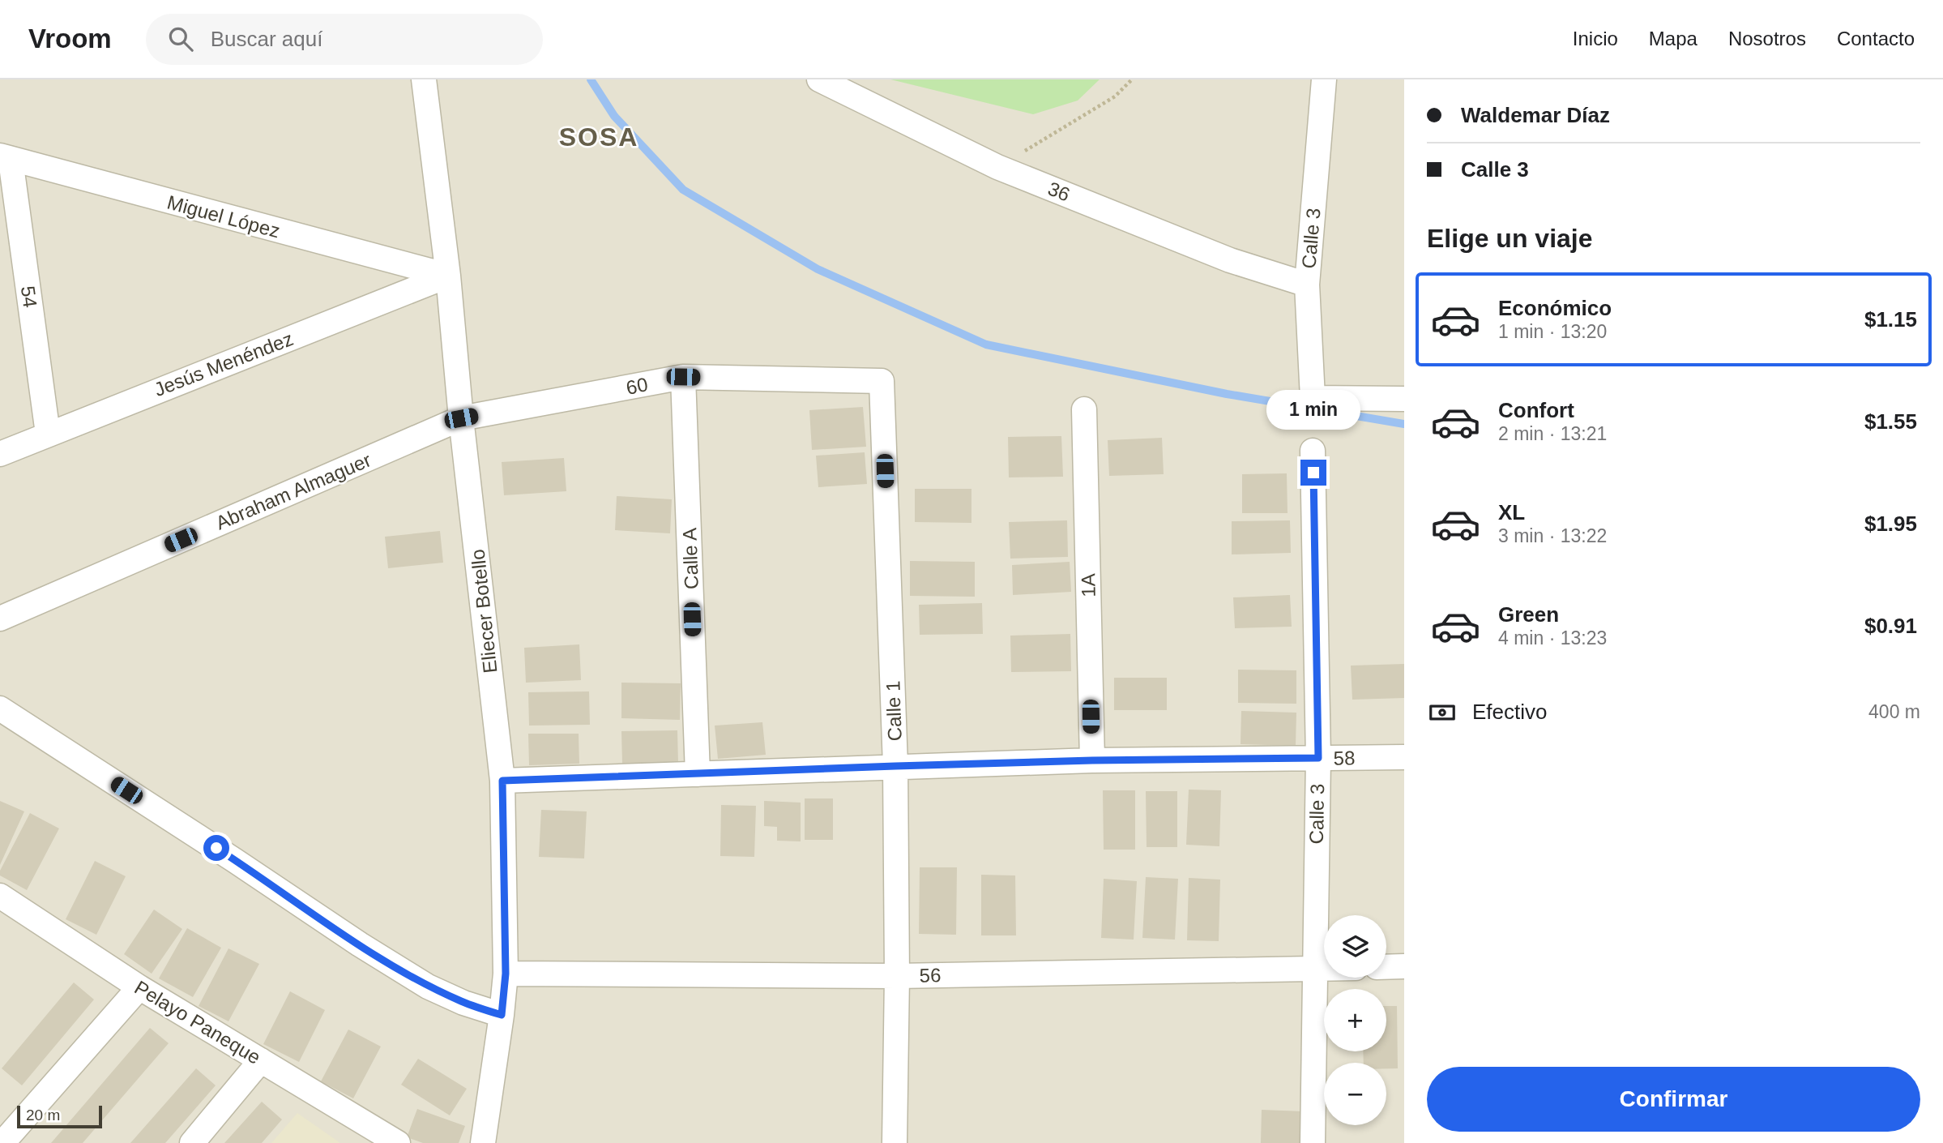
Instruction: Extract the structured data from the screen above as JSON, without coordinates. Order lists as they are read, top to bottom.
{
  "streets": {
    "street": [
      "36",
      "Miguel López",
      "Calle 3",
      "54",
      "Jesús Menéndez",
      "60",
      "Abraham Almaguer",
      "Calle A",
      "1A",
      "Eliecer Botello",
      "Calle 1",
      "58",
      "56",
      "Pelayo Paneque"
    ]
  },
  "crossings": [
    ["36", "Calle 3"],
    ["Miguel López", "54"],
    ["Miguel López", "Jesús Menéndez"],
    ["Miguel López", "Eliecer Botello"],
    ["Calle 3", "58"],
    ["Calle 3", "56"],
    ["54", "Jesús Menéndez"],
    ["Jesús Menéndez", "Eliecer Botello"],
    ["60", "Abraham Almaguer"],
    ["60", "Calle A"],
    ["60", "Eliecer Botello"],
    ["60", "Calle 1"],
    ["Abraham Almaguer", "Eliecer Botello"],
    ["Calle A", "58"],
    ["1A", "58"],
    ["Eliecer Botello", "58"],
    ["Eliecer Botello", "56"],
    ["Calle 1", "58"],
    ["Calle 1", "56"]
  ],
  "districts": ["SOSA"],
  "scale_bar": "20 m",
  "page": {
    "header": "Vroom",
    "search": "Buscar aquí",
    "nav": [
      "Inicio",
      "Mapa",
      "Nosotros",
      "Contacto"
    ],
    "banner": ["Waldemar Díaz", "Calle 3"],
    "heading": "Elige un viaje",
    "list": [
      {
        "name": "Económico",
        "note": "1 min · 13:20",
        "value": "$1.15"
      },
      {
        "name": "Confort",
        "note": "2 min · 13:21",
        "value": "$1.55"
      },
      {
        "name": "XL",
        "note": "3 min · 13:22",
        "value": "$1.95"
      },
      {
        "name": "Green",
        "note": "4 min · 13:23",
        "value": "$0.91"
      }
    ],
    "bubble": "1 min",
    "pay": ["Efectivo", "400 m"],
    "map_buttons": ["+", "−"],
    "buttons": "Confirmar",
    "scale": "20 m"
  }
}
